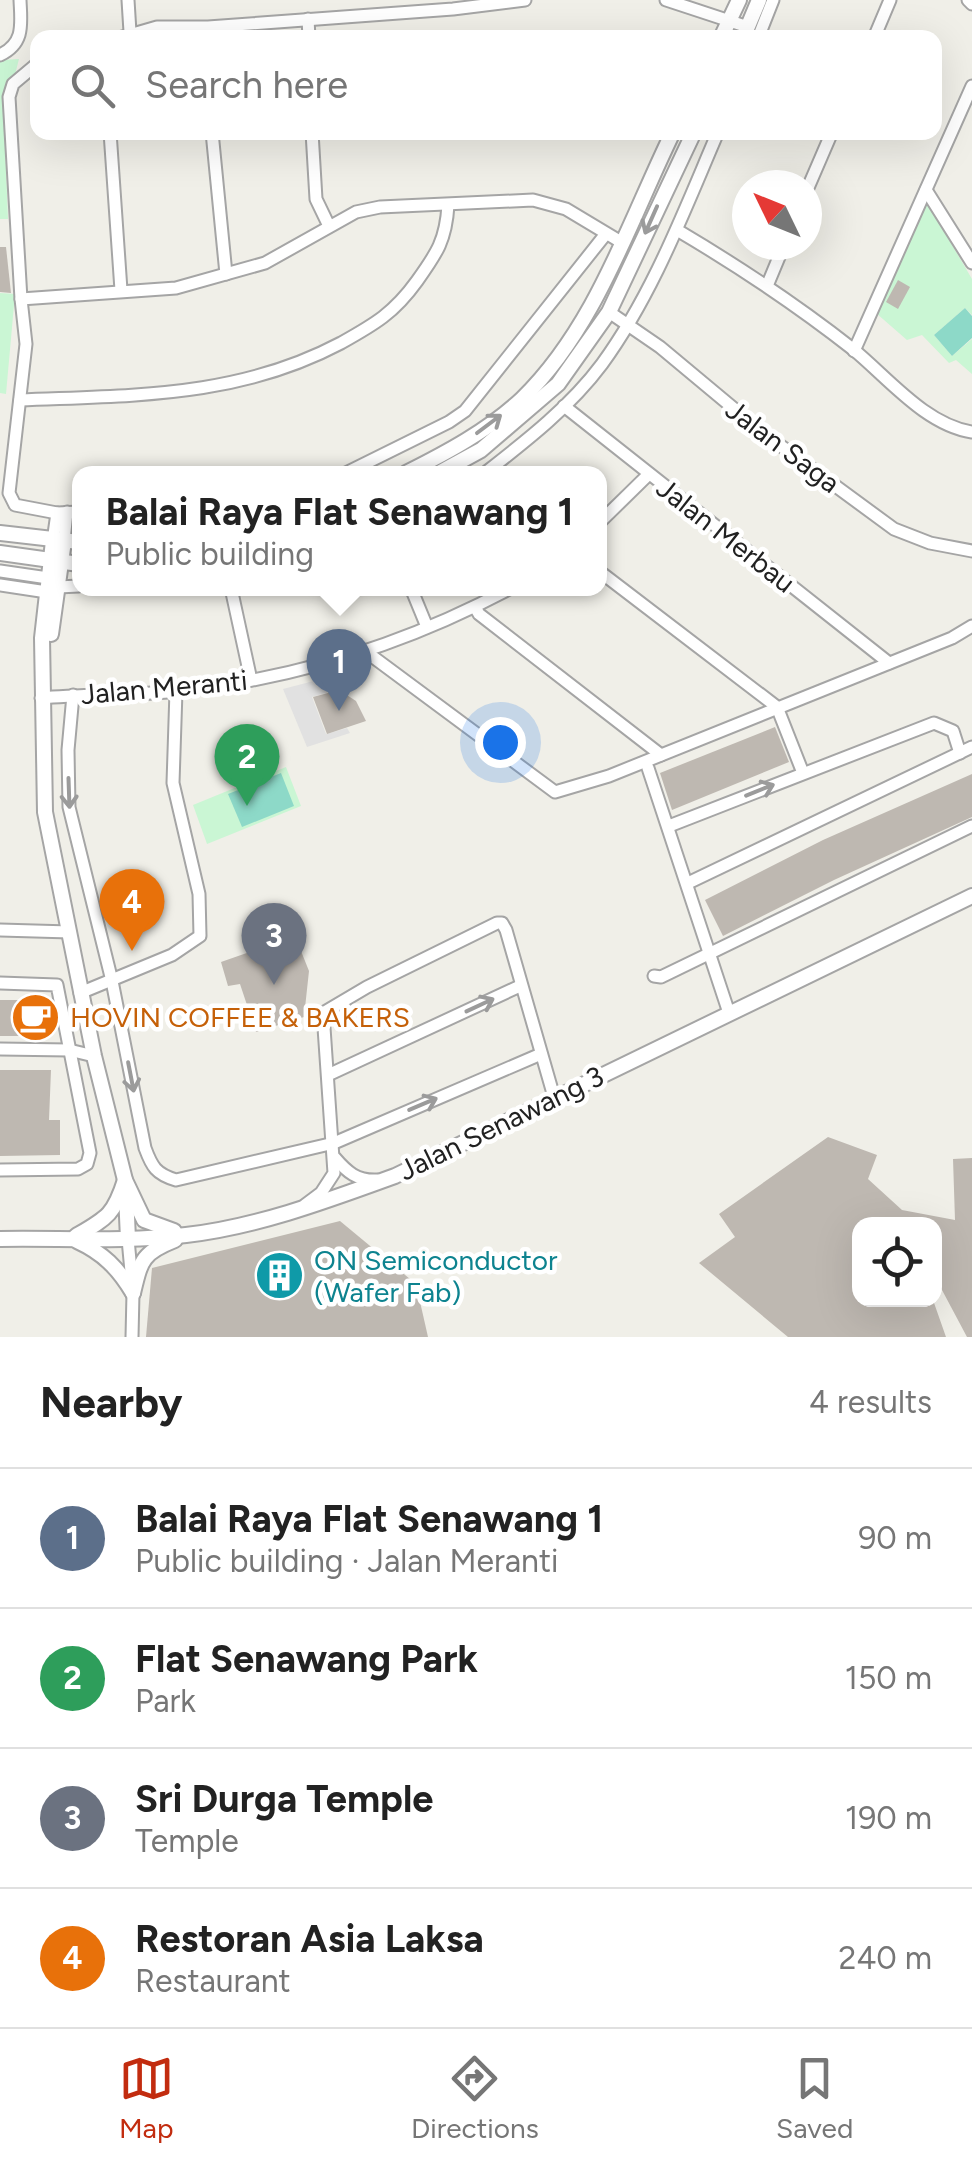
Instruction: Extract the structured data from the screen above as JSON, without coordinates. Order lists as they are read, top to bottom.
{
  "streets": {
    "street": [
      "Jalan Saga",
      "Jalan Merbau",
      "Jalan Meranti",
      "Jalan Senawang 3"
    ]
  },
  "places": {
    "cafe": ["HOVIN COFFEE & BAKERS"],
    "building": ["ON Semiconductor (Wafer Fab)"]
  },
  "north": "top left",
  "page": {
    "search": "Search here",
    "popup": ["Balai Raya Flat Senawang 1", "Public building"],
    "pins": [
      "1",
      "2",
      "4",
      "3"
    ],
    "heading": ["Nearby", "4 results"],
    "list": [
      {
        "mark": "1",
        "name": "Balai Raya Flat Senawang 1",
        "note": "Public building · Jalan Meranti",
        "value": "90 m"
      },
      {
        "mark": "2",
        "name": "Flat Senawang Park",
        "note": "Park",
        "value": "150 m"
      },
      {
        "mark": "3",
        "name": "Sri Durga Temple",
        "note": "Temple",
        "value": "190 m"
      },
      {
        "mark": "4",
        "name": "Restoran Asia Laksa",
        "note": "Restaurant",
        "value": "240 m"
      }
    ],
    "nav": ["Map", "Directions", "Saved"]
  }
}
